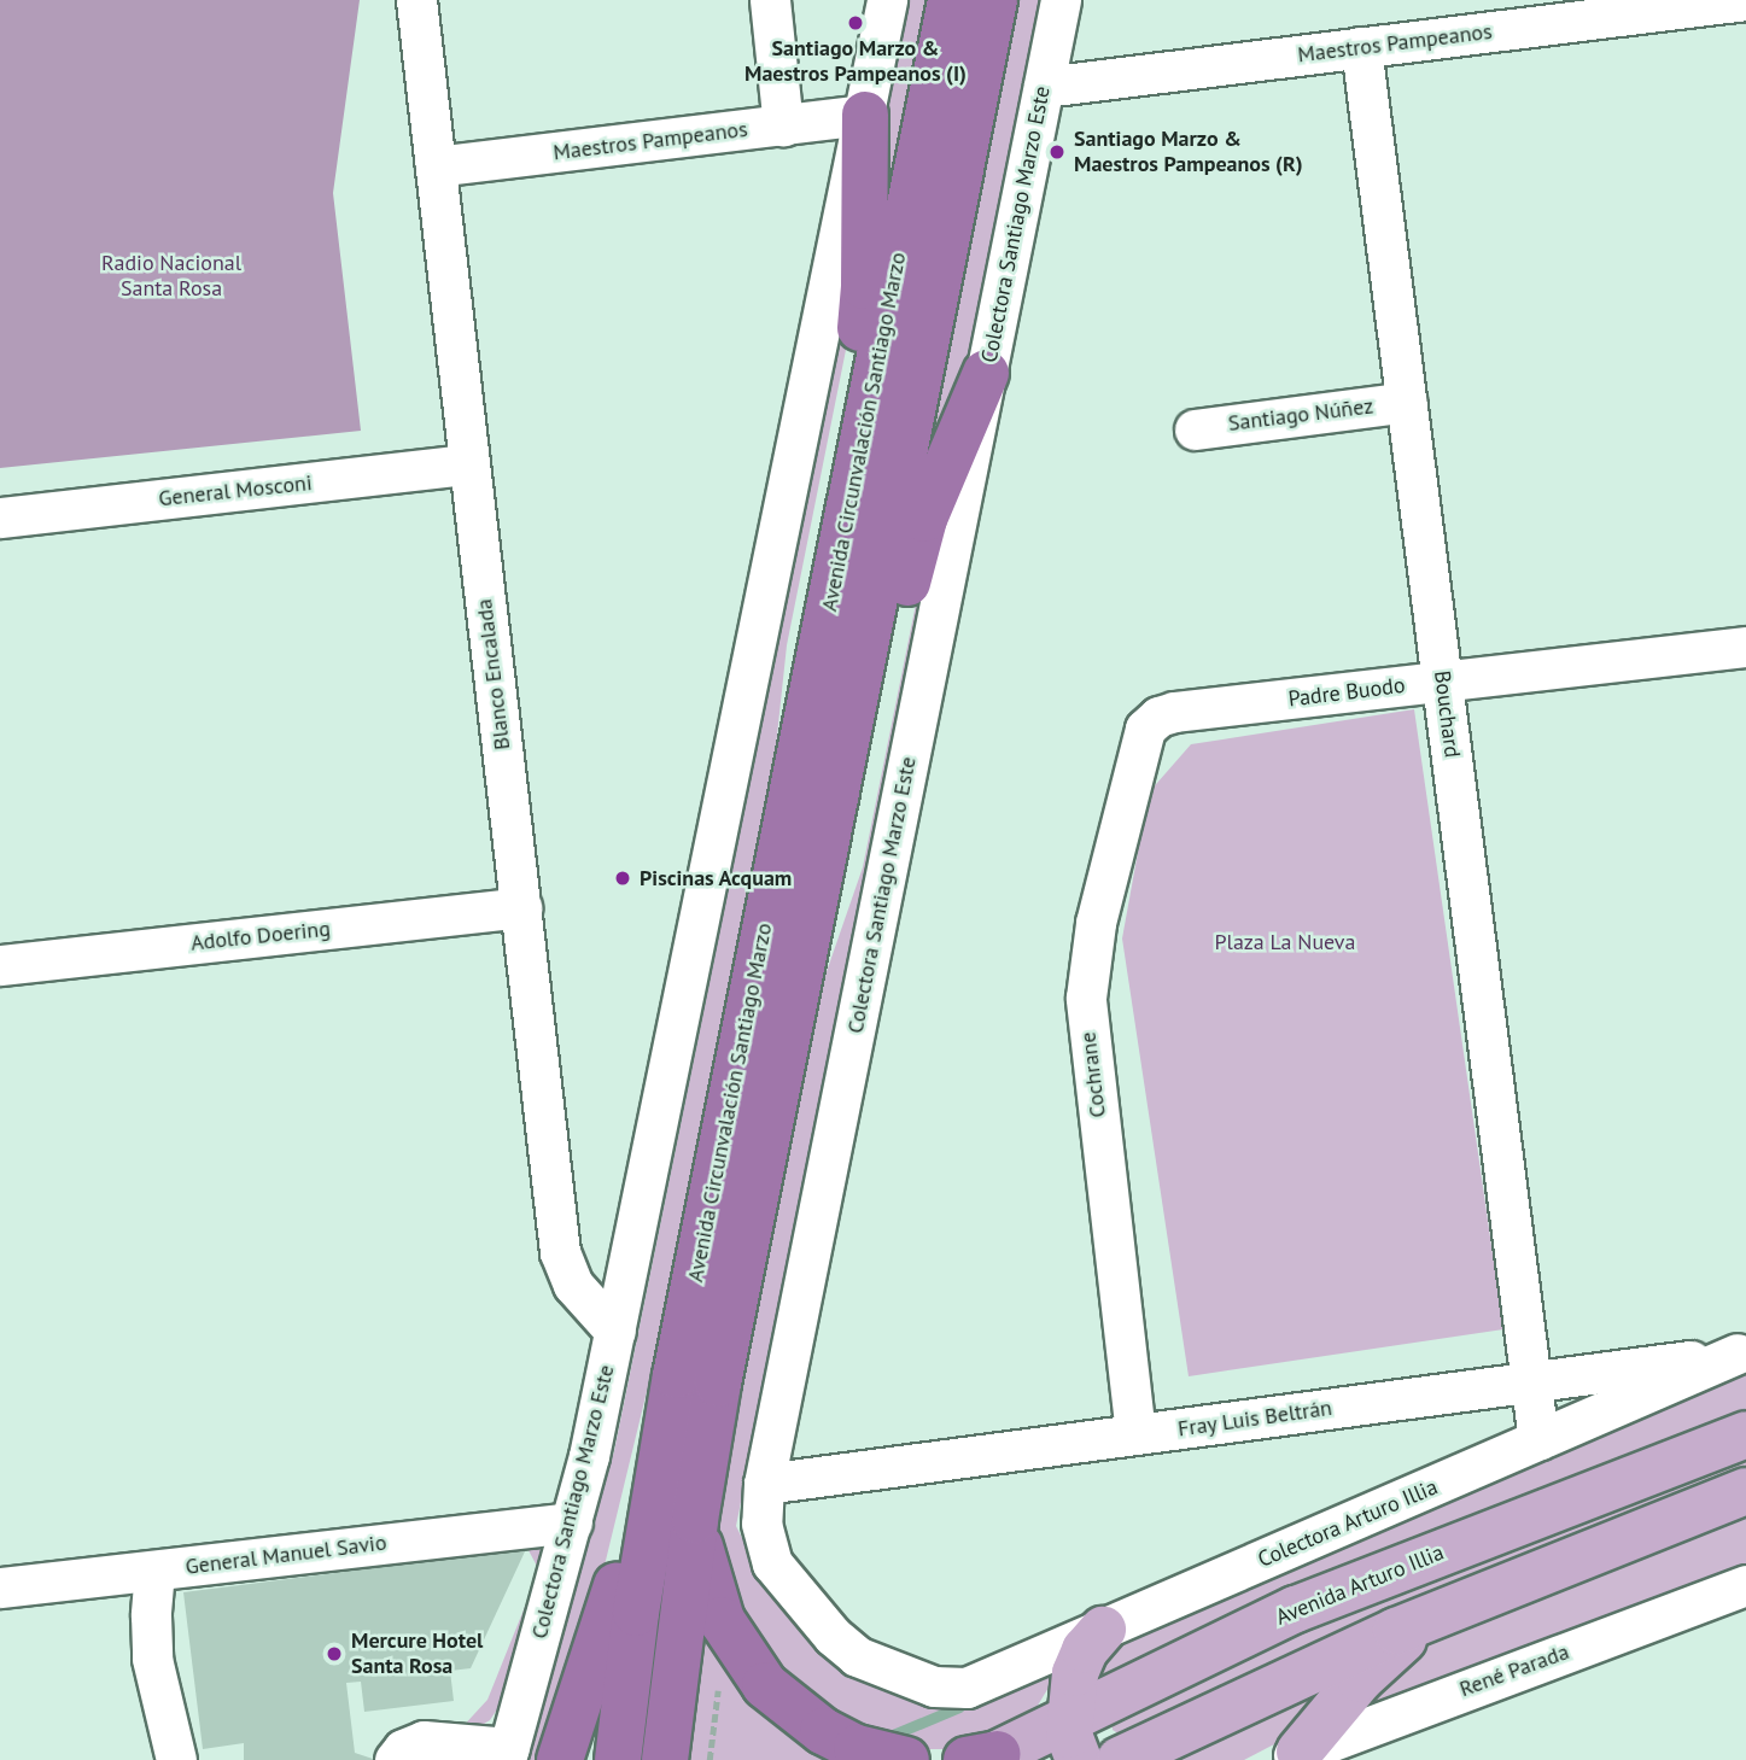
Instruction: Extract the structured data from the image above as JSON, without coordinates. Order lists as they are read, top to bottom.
{
  "streets": {
    "highway": ["Avenida Circunvalación Santiago Marzo"],
    "main road": ["Avenida Arturo Illia"],
    "street": [
      "Maestros Pampeanos",
      "Colectora Santiago Marzo Este",
      "Santiago Núñez",
      "General Mosconi",
      "Blanco Encalada",
      "Padre Buodo",
      "Bouchard",
      "Adolfo Doering",
      "Cochrane",
      "Fray Luis Beltrán",
      "Colectora Arturo Illia",
      "General Manuel Savio",
      "René Parada"
    ]
  },
  "crossings": [
    ["Maestros Pampeanos", "Colectora Santiago Marzo Este"],
    ["Maestros Pampeanos", "Blanco Encalada"],
    ["Maestros Pampeanos", "Bouchard"],
    ["Colectora Santiago Marzo Este", "Blanco Encalada"],
    ["Colectora Santiago Marzo Este", "Fray Luis Beltrán"],
    ["Colectora Santiago Marzo Este", "Colectora Arturo Illia"],
    ["Colectora Santiago Marzo Este", "General Manuel Savio"],
    ["Santiago Núñez", "Bouchard"],
    ["General Mosconi", "Blanco Encalada"],
    ["Blanco Encalada", "Adolfo Doering"],
    ["Padre Buodo", "Bouchard"],
    ["Padre Buodo", "Cochrane"],
    ["Bouchard", "Fray Luis Beltrán"],
    ["Bouchard", "Colectora Arturo Illia"],
    ["Cochrane", "Fray Luis Beltrán"],
    ["Fray Luis Beltrán", "Colectora Arturo Illia"]
  ],
  "parks": ["Radio Nacional Santa Rosa", "Plaza La Nueva"],
  "places": [
    "Santiago Marzo & Maestros Pampeanos (I)",
    "Santiago Marzo & Maestros Pampeanos (R)",
    "Piscinas Acquam",
    "Mercure Hotel Santa Rosa"
  ]
}
